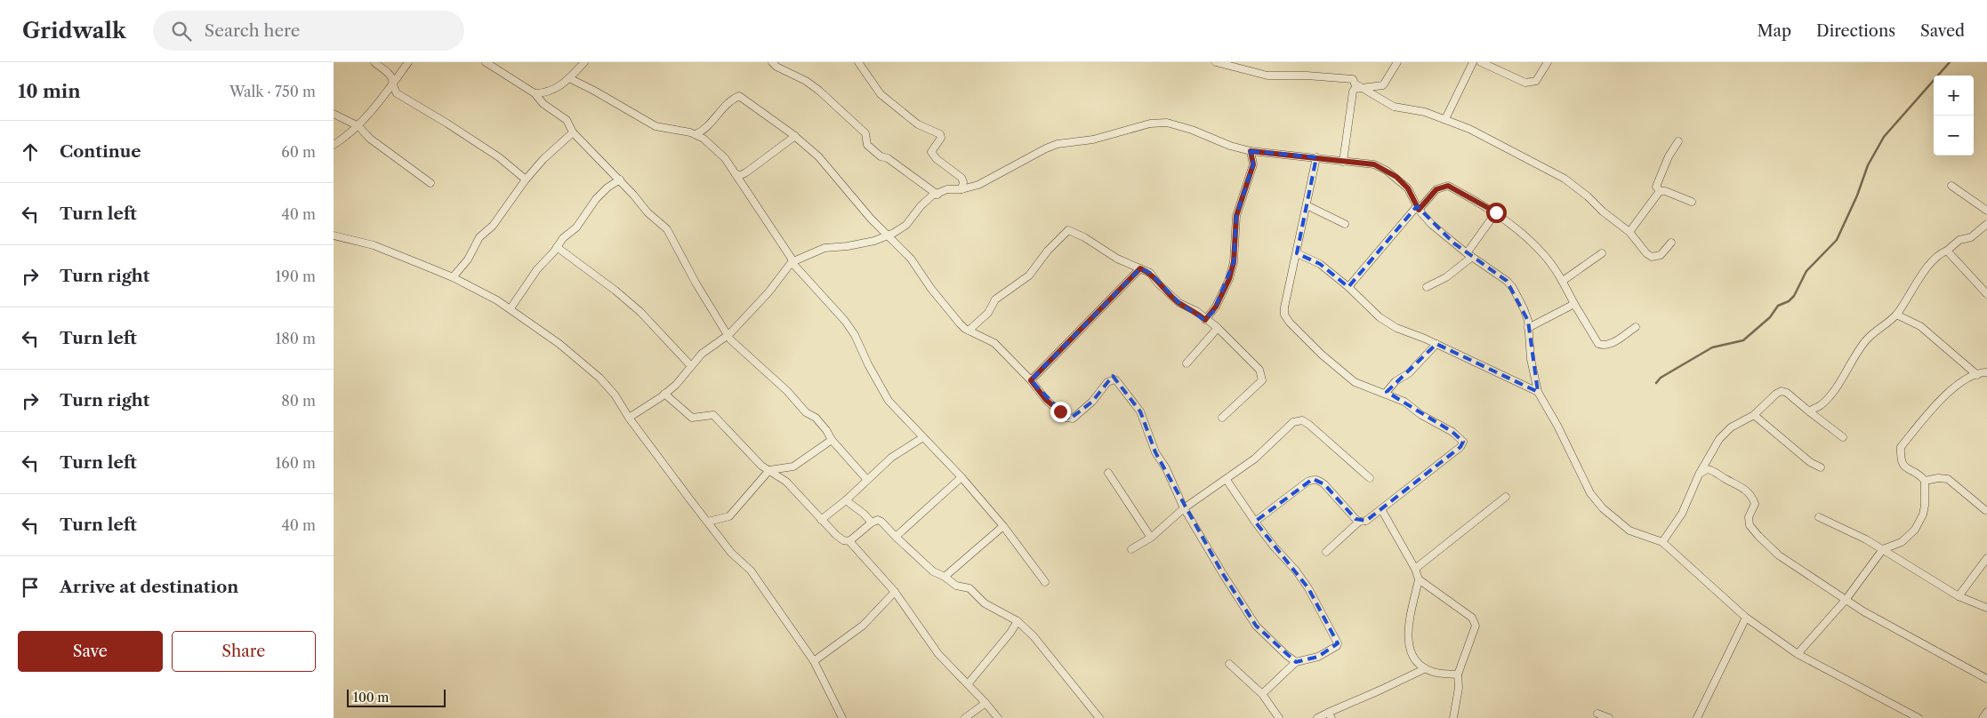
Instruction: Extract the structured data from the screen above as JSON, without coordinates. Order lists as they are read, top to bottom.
{
  "scale_bar": "100 m",
  "page": {
    "header": "Gridwalk",
    "search": "Search here",
    "nav": ["Map", "Directions", "Saved"],
    "heading": ["10 min", "Walk · 750 m"],
    "map_buttons": ["+", "−"],
    "list": [
      ["Continue", "60 m"],
      ["Turn left", "40 m"],
      ["Turn right", "190 m"],
      ["Turn left", "180 m"],
      ["Turn right", "80 m"],
      ["Turn left", "160 m"],
      ["Turn left", "40 m"],
      "Arrive at destination"
    ],
    "buttons": ["Save", "Share"],
    "scale": "100 m"
  }
}
